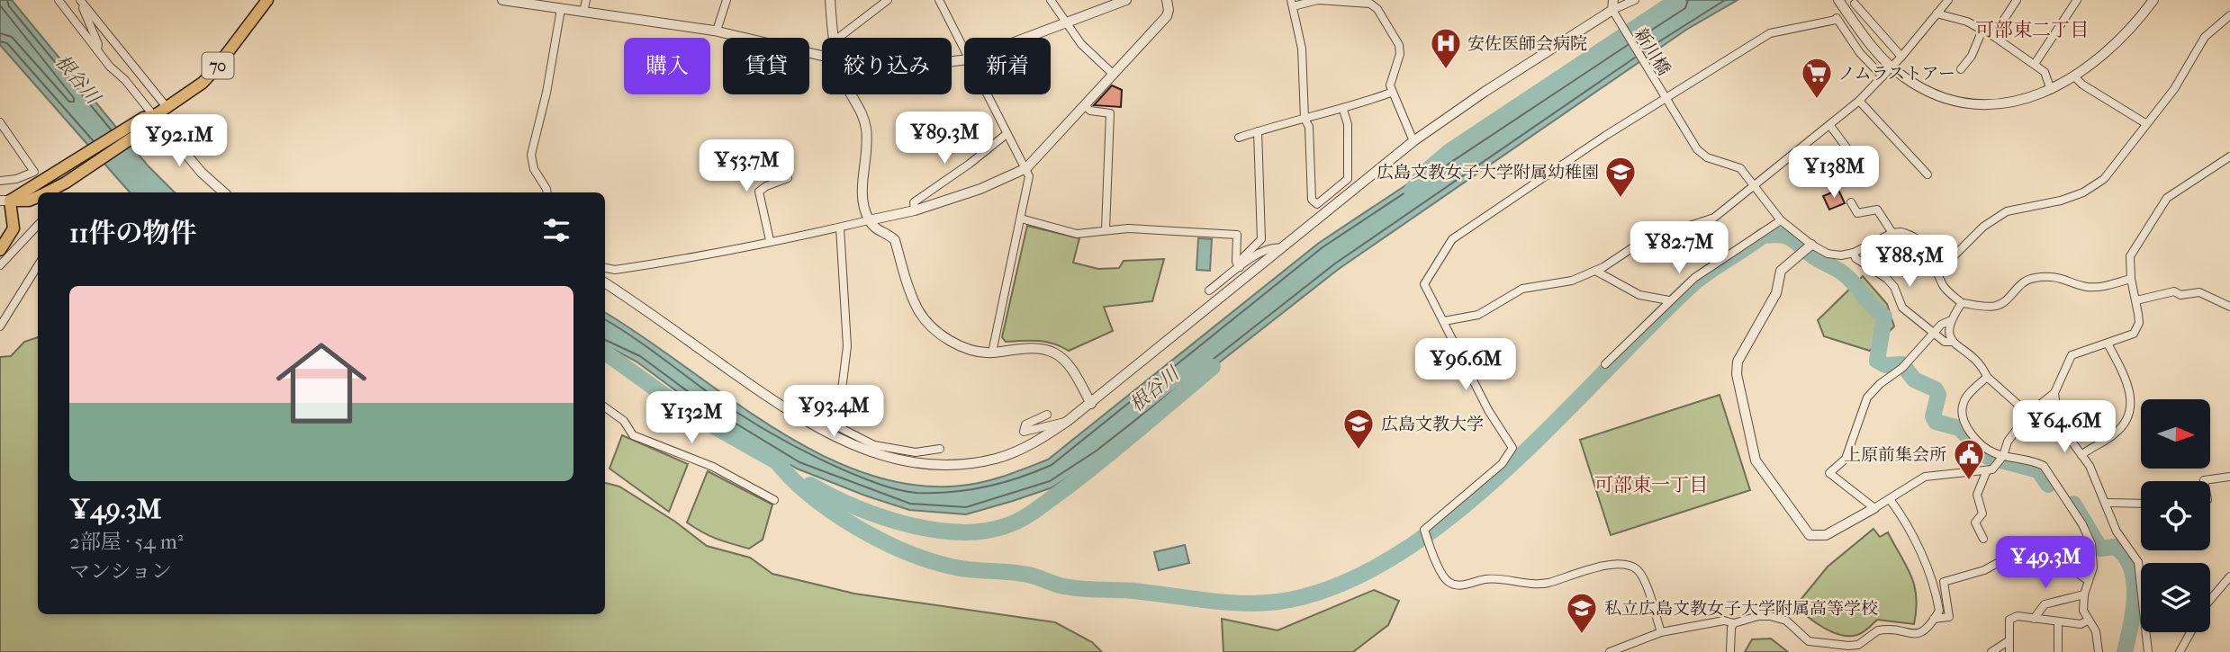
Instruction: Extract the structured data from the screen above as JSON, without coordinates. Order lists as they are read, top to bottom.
{
  "streets": {
    "main road": ["70"],
    "street": ["新川橋"]
  },
  "districts": ["可部東二丁目", "可部東一丁目"],
  "water": ["根谷川"],
  "places": {
    "hospital": ["安佐医師会病院"],
    "supermarket": ["ノムラストアー"],
    "school or university": ["広島文教女子大学附属幼稚園", "広島文教大学", "私立広島文教女子大学附属高等学校"],
    "public building": ["上原前集会所"]
  },
  "north": "right",
  "page": {
    "chip": [
      "購入",
      "賃貸",
      "絞り込み",
      "新着"
    ],
    "price": [
      "¥89.3M",
      "¥92.1M",
      "¥53.7M",
      "¥138M",
      "¥82.7M",
      "¥88.5M",
      "¥96.6M",
      "¥93.4M",
      "¥132M",
      "¥64.6M",
      "¥49.3M"
    ],
    "heading": "11件の物件",
    "list": [
      {
        "name": "¥49.3M",
        "note": "2部屋 · 54 m² · マンション"
      }
    ]
  }
}
